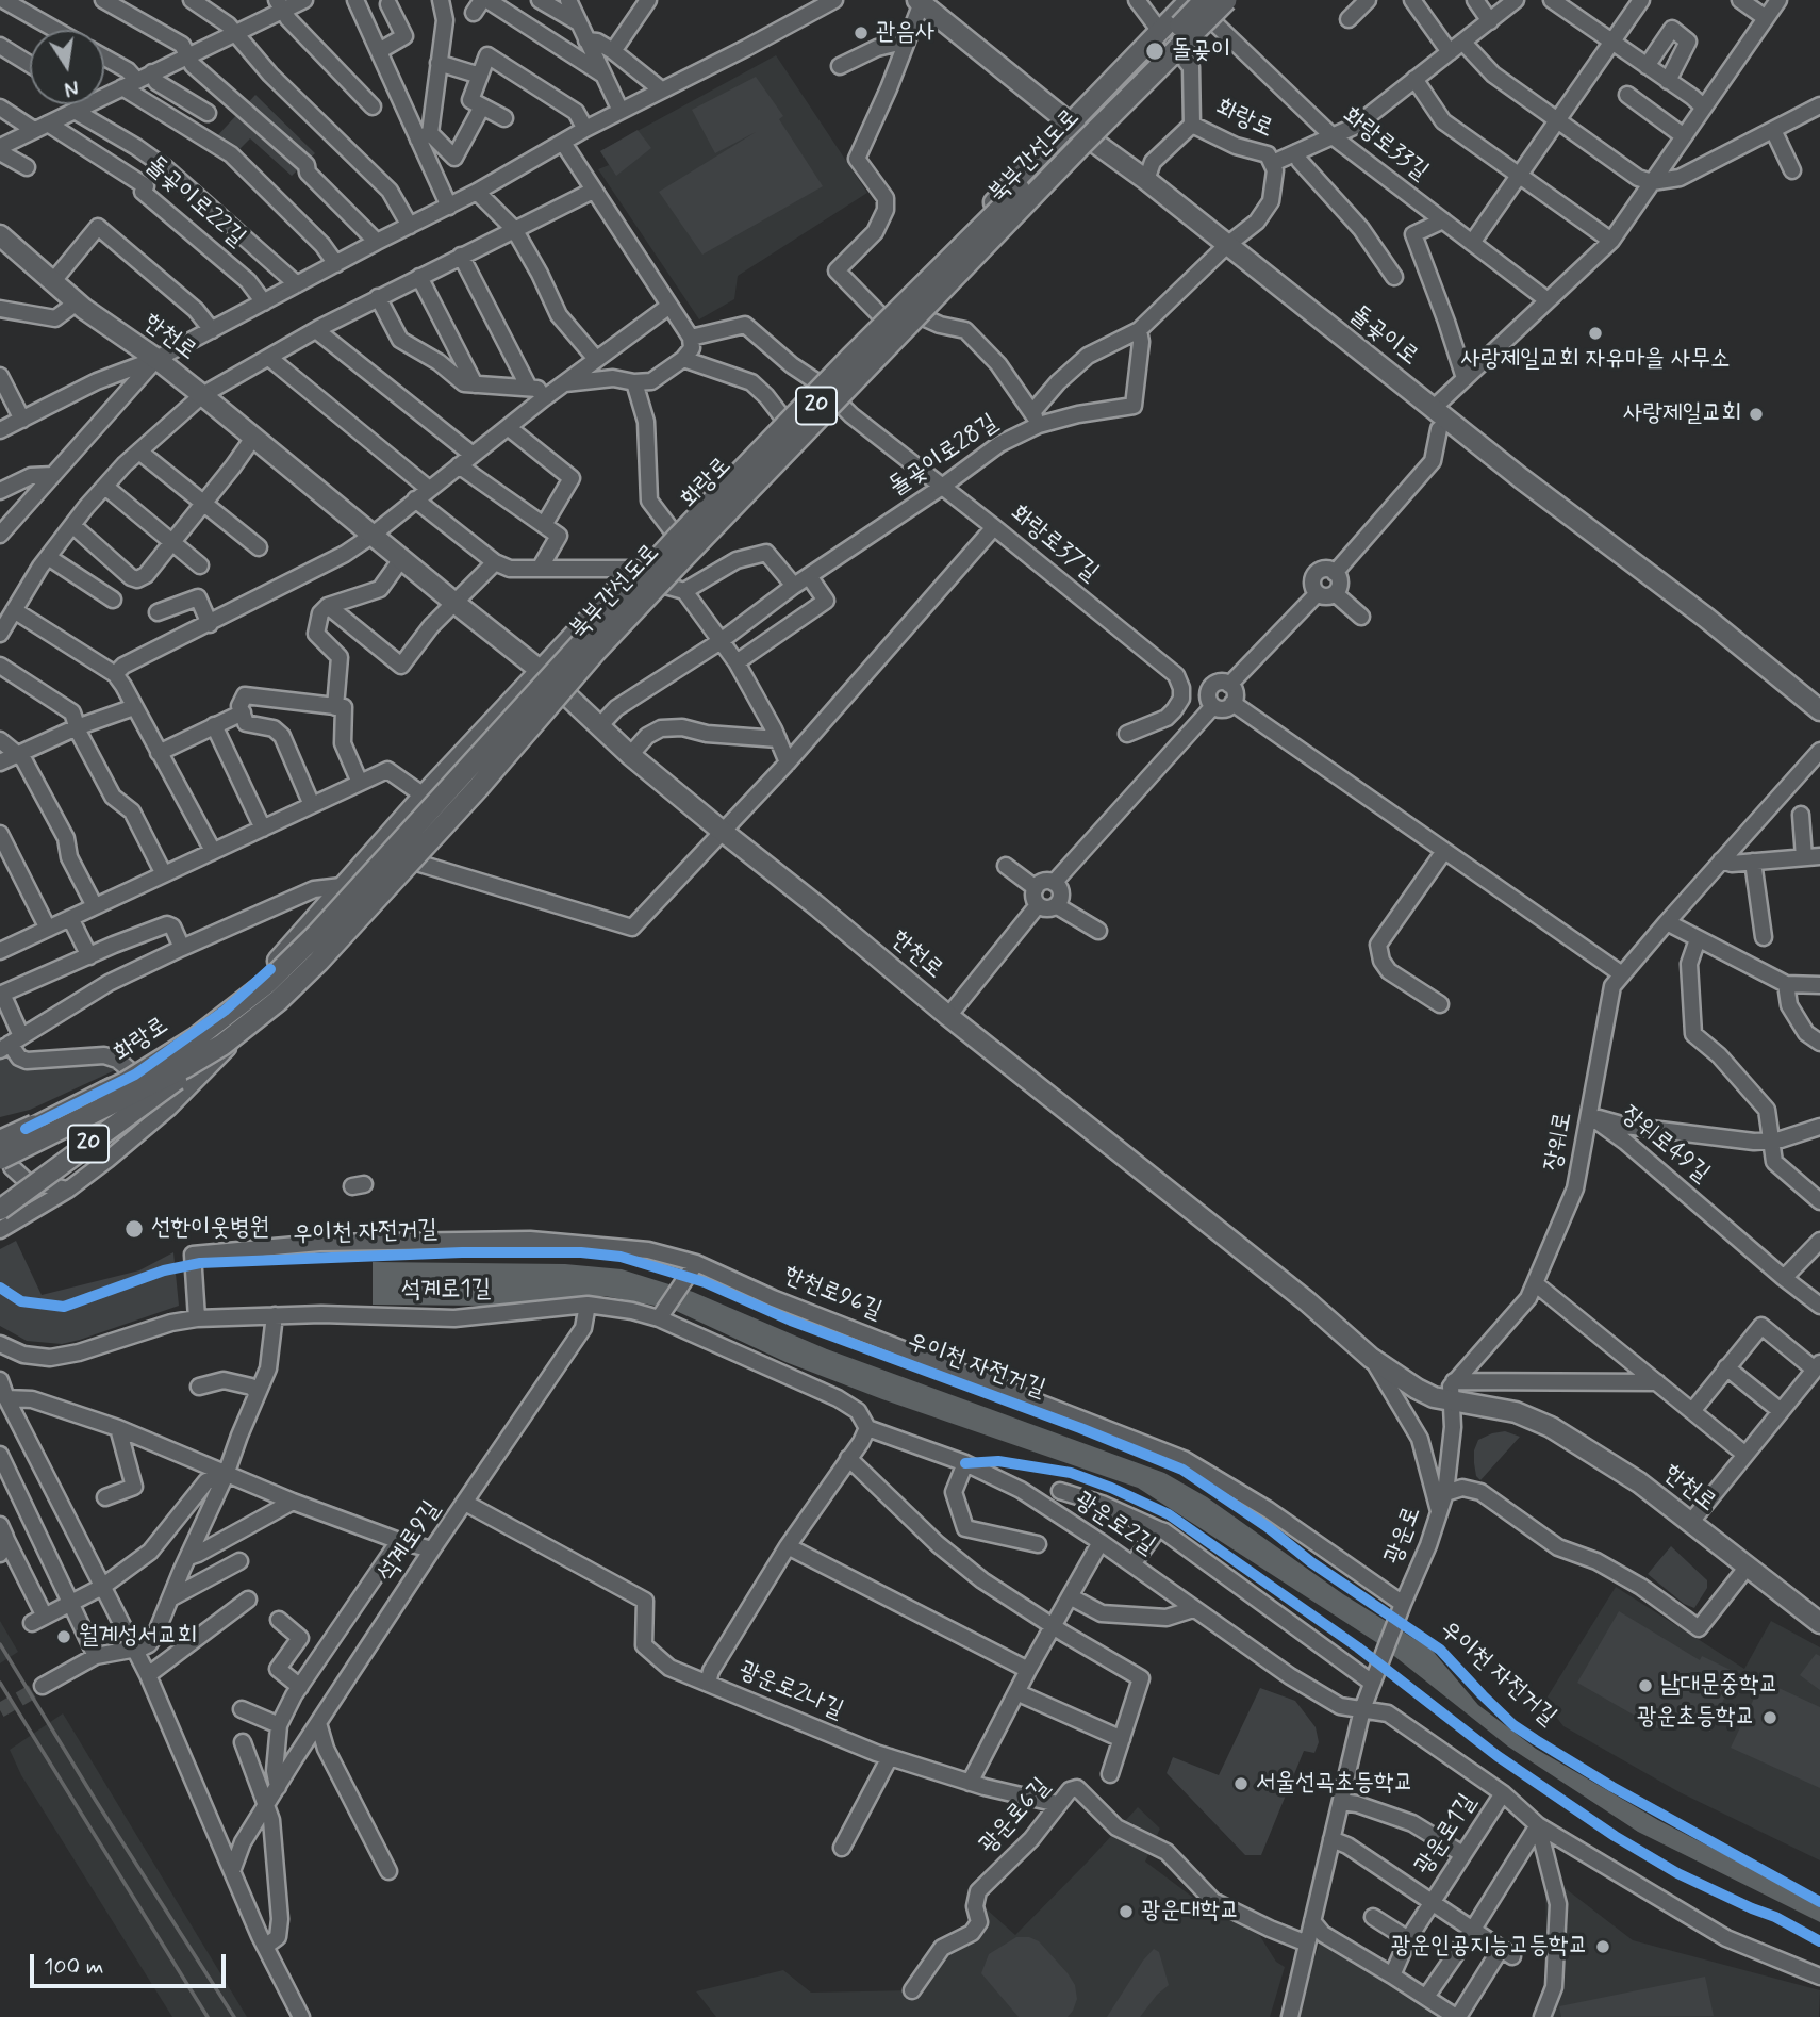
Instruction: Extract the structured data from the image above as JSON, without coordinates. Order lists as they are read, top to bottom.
{
  "streets": {
    "highway": ["북부간선도로"],
    "main road": [
      "화랑로",
      "돌곶이로",
      "한천로",
      "20"
    ],
    "street": [
      "화랑로33길",
      "돌곶이로22길",
      "돌곶이로28길",
      "화랑로37길",
      "장위로",
      "장위로49길",
      "석계로1길",
      "한천로96길",
      "광운로2길",
      "광운로",
      "석계로9길",
      "광운로2나길",
      "광운로6길",
      "광운로1길"
    ],
    "cycle path": ["우이천 자전거길"]
  },
  "crossings": [
    ["화랑로", "화랑로33길"],
    ["화랑로", "북부간선도로"],
    ["화랑로", "돌곶이로"],
    ["화랑로", "한천로"],
    ["화랑로", "돌곶이로28길"],
    ["화랑로", "화랑로37길"],
    ["화랑로33길", "북부간선도로"],
    ["돌곶이로", "돌곶이로28길"],
    ["한천로", "돌곶이로28길"],
    ["한천로", "광운로"],
    ["돌곶이로28길", "화랑로37길"],
    ["장위로", "장위로49길"],
    ["장위로", "광운로"],
    ["석계로1길", "한천로96길"],
    ["석계로1길", "광운로2길"],
    ["석계로1길", "석계로9길"],
    ["석계로1길", "광운로2나길"],
    ["한천로96길", "광운로"],
    ["광운로2길", "광운로"],
    ["광운로2길", "광운로2나길"],
    ["광운로2길", "광운로1길"],
    ["광운로", "광운로6길"],
    ["광운로", "광운로1길"],
    ["광운로2나길", "광운로6길"]
  ],
  "places": [
    "관음사",
    "돌곶이",
    "사랑제일교회 자유마을 사무소",
    "사랑제일교회",
    "선한이웃병원",
    "월계성서교회",
    "남대문중학교",
    "광운초등학교",
    "서울선곡초등학교",
    "광운대학교",
    "광운인공지능고등학교"
  ],
  "scale_bar": "100 m",
  "north": "bottom"
}
